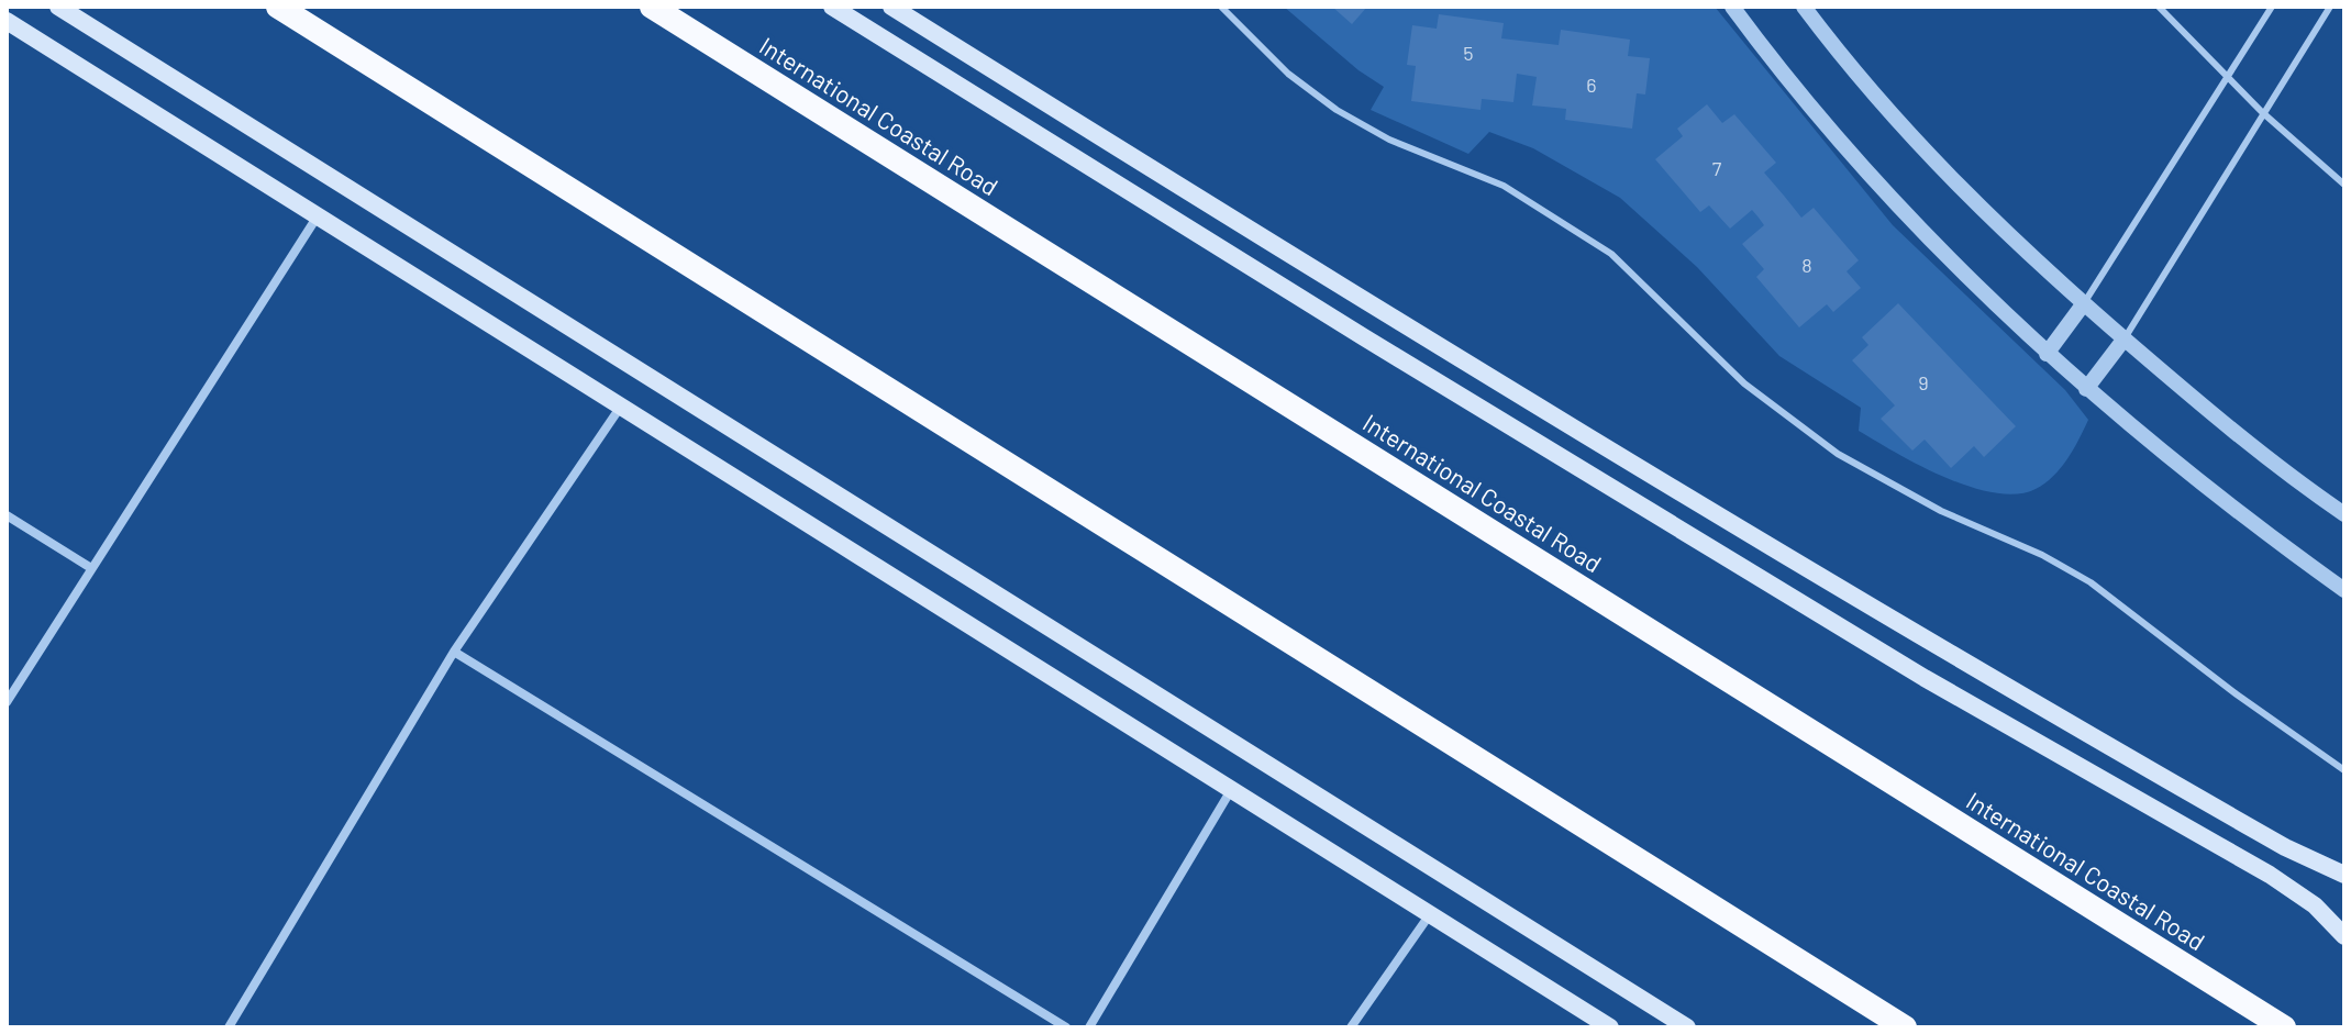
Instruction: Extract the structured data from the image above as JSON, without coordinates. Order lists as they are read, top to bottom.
{
  "streets": {
    "highway": ["International Coastal Road"]
  },
  "house_numbers": [
    "5",
    "6",
    "7",
    "8",
    "9"
  ]
}
